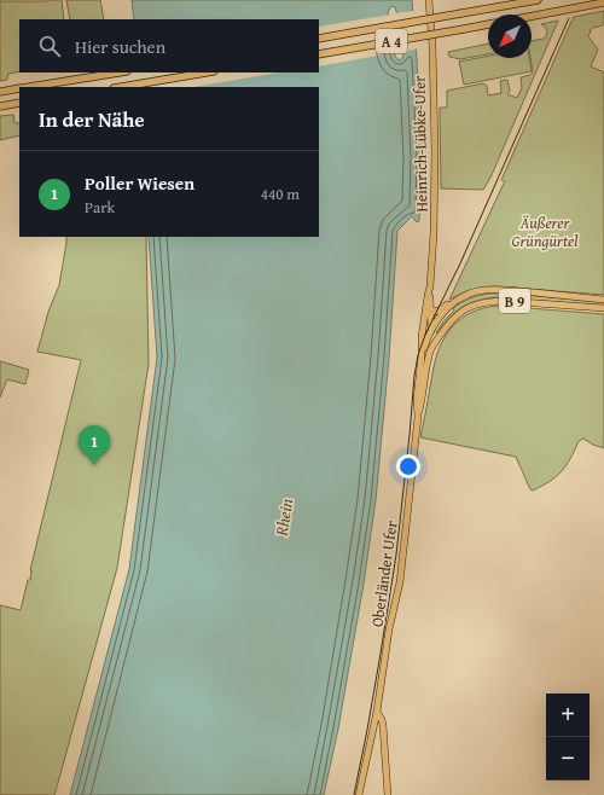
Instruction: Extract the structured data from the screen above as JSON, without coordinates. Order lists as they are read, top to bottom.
{
  "streets": {
    "highway": ["A 4"],
    "main road": ["Heinrich-Lübke-Ufer", "B 9", "Oberländer Ufer"]
  },
  "crossings": [
    ["Heinrich-Lübke-Ufer", "B 9"],
    ["Heinrich-Lübke-Ufer", "Oberländer Ufer"],
    ["B 9", "Oberländer Ufer"]
  ],
  "water": ["Rhein"],
  "parks": ["Äußerer Grüngürtel"],
  "north": "bottom left",
  "page": {
    "search": "Hier suchen",
    "heading": "In der Nähe",
    "list": [
      {
        "mark": "1",
        "name": "Poller Wiesen",
        "note": "Park",
        "value": "440 m"
      }
    ],
    "pins": "1",
    "map_buttons": ["+", "−"]
  }
}
